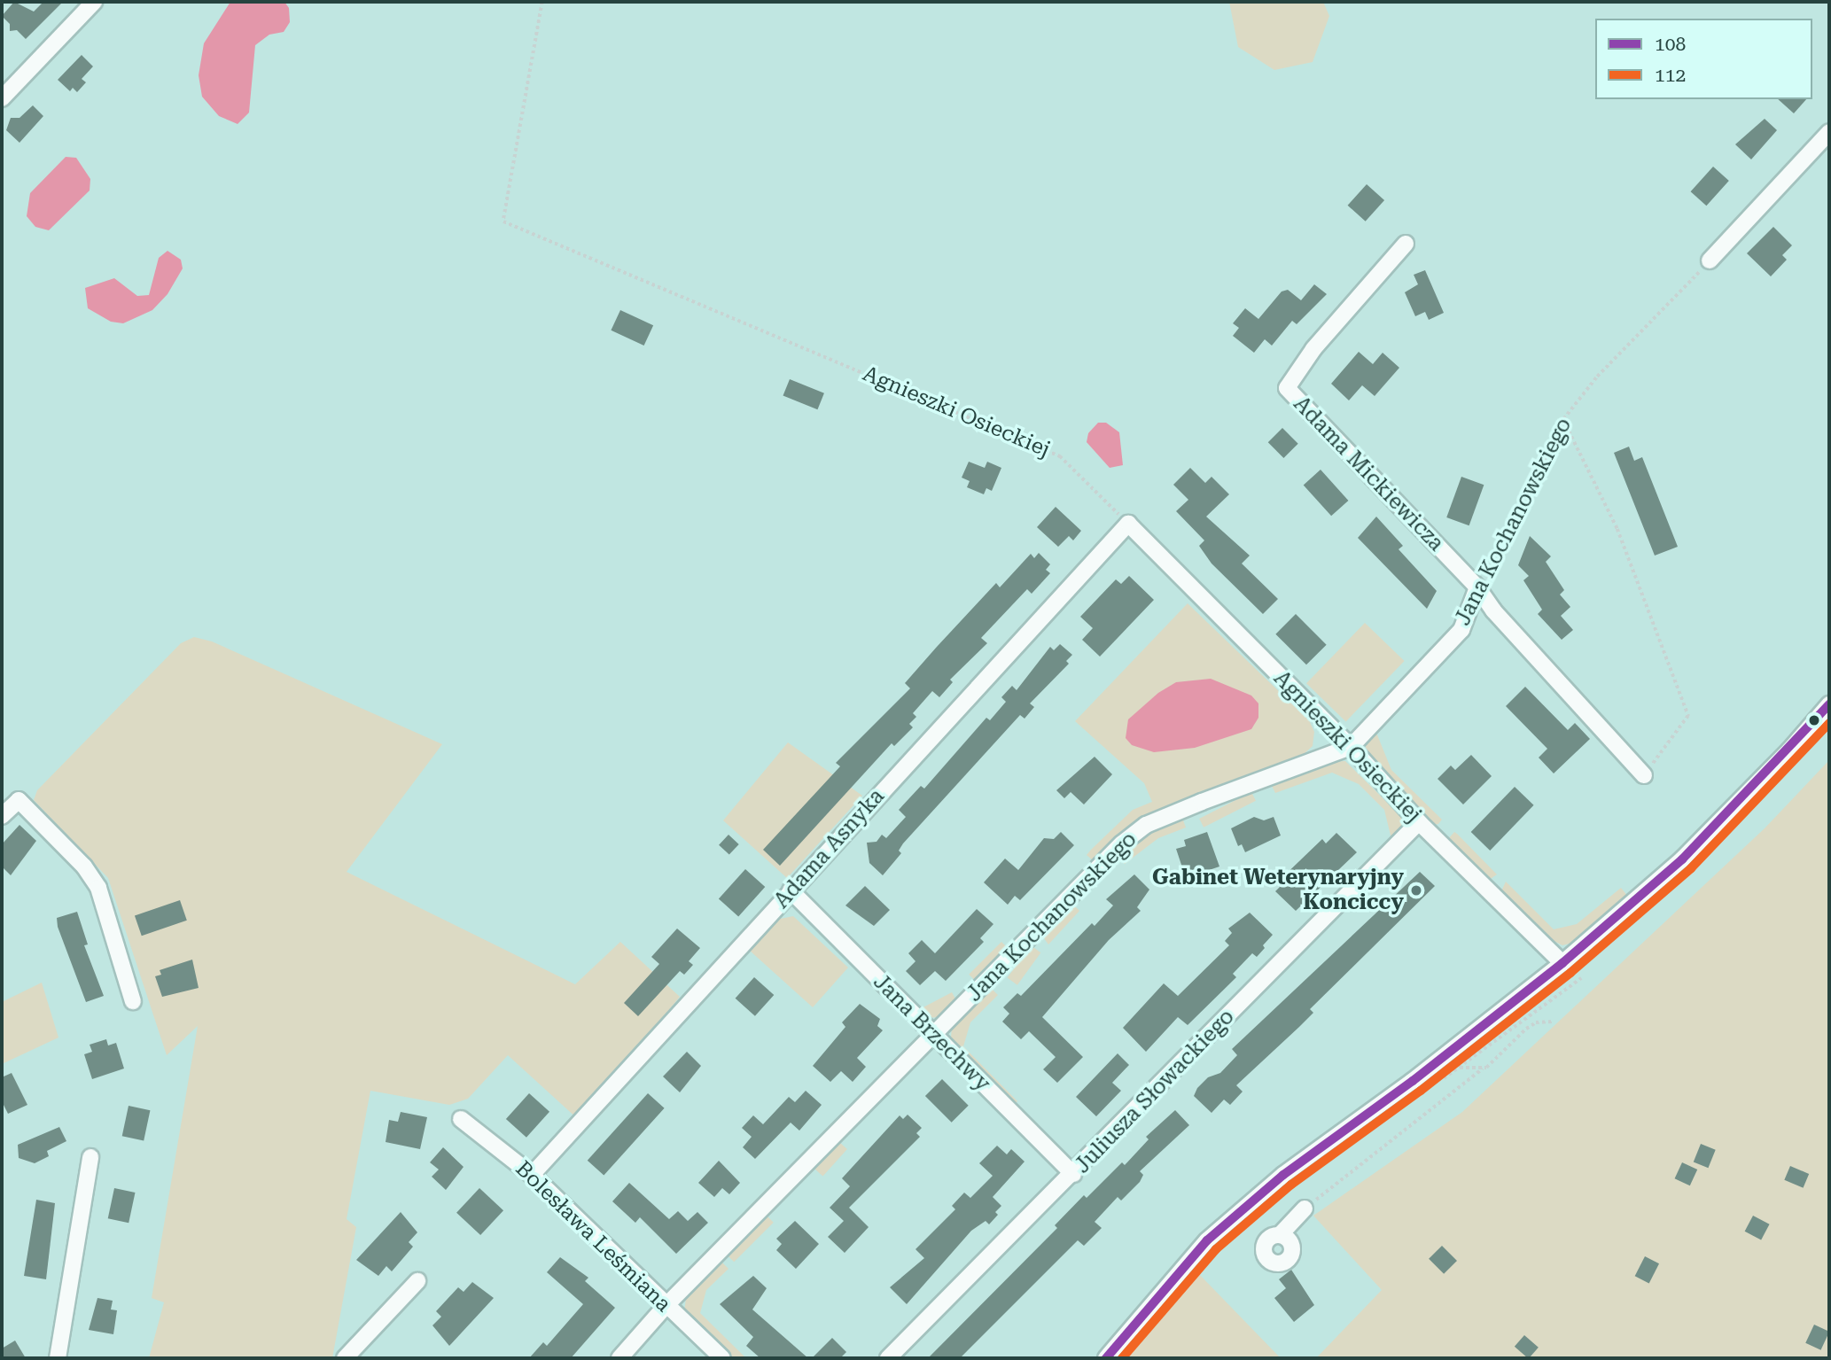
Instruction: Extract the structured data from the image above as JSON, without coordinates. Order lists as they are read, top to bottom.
{
  "streets": {
    "street": [
      "Agnieszki Osieckiej",
      "Adama Mickiewicza",
      "Jana Kochanowskiego",
      "Adama Asnyka",
      "Jana Brzechwy",
      "Juliusza Słowackiego",
      "Bolesława Leśmiana"
    ]
  },
  "crossings": [
    ["Agnieszki Osieckiej", "Jana Kochanowskiego"],
    ["Agnieszki Osieckiej", "Adama Asnyka"],
    ["Agnieszki Osieckiej", "Juliusza Słowackiego"],
    ["Adama Mickiewicza", "Jana Kochanowskiego"],
    ["Jana Kochanowskiego", "Jana Brzechwy"],
    ["Jana Kochanowskiego", "Bolesława Leśmiana"],
    ["Adama Asnyka", "Jana Brzechwy"],
    ["Adama Asnyka", "Bolesława Leśmiana"],
    ["Jana Brzechwy", "Juliusza Słowackiego"]
  ],
  "places": ["Gabinet Weterynaryjny Konciccy"],
  "lines": ["transit line 108", "transit line 112"],
  "legend": ["108", "112"]
}
